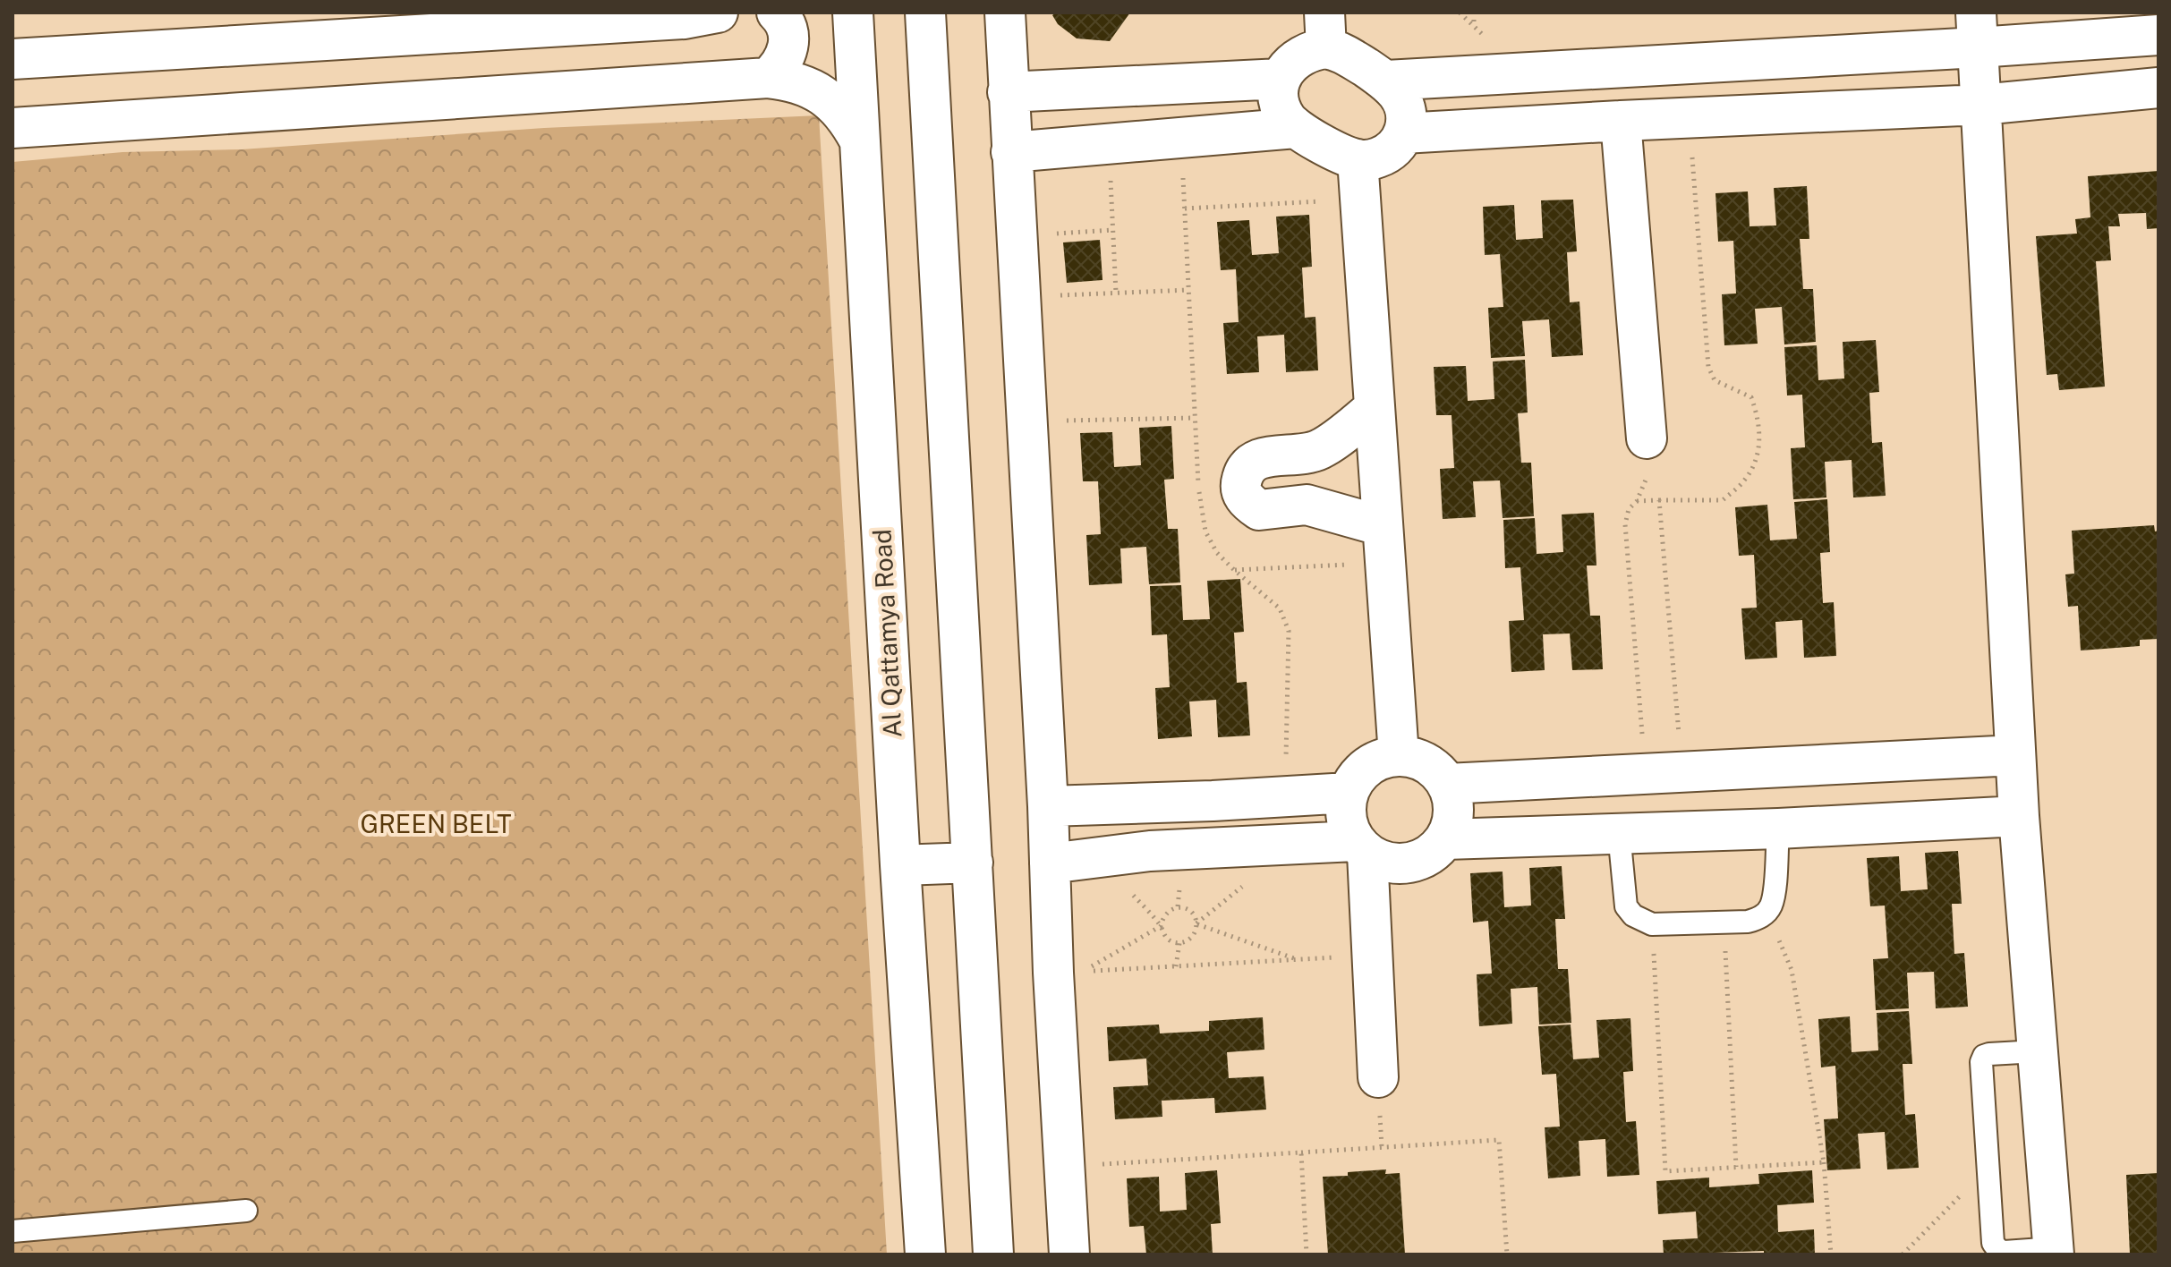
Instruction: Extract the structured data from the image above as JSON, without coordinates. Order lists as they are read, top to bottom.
{
  "streets": {
    "street": ["Al Qattamya Road"]
  },
  "parks": ["GREEN BELT"]
}
